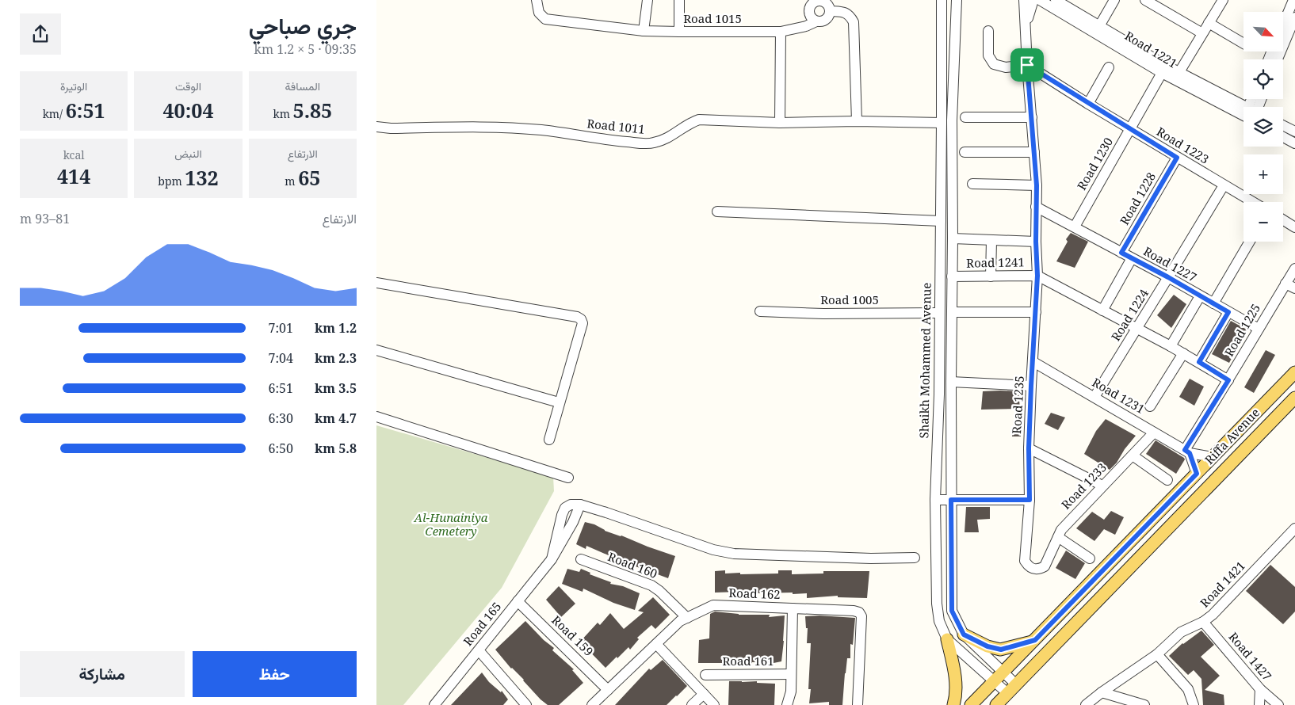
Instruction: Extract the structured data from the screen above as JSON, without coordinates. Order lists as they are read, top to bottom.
{
  "streets": {
    "main road": ["Riffa Avenue"],
    "street": [
      "Road 1015",
      "Road 1221",
      "Road 1011",
      "Road 1223",
      "Road 1230",
      "Road 1228",
      "Road 1241",
      "Road 1227",
      "Road 1005",
      "Road 1224",
      "Road 1225",
      "Shaikh Mohammed Avenue",
      "Road 1231",
      "Road 1235",
      "Road 1233",
      "Road 160",
      "Road 1421",
      "Road 162",
      "Road 165",
      "Road 159",
      "Road 1427",
      "Road 161"
    ]
  },
  "crossings": [
    ["Road 1221", "Road 1230"],
    ["Road 1011", "Shaikh Mohammed Avenue"],
    ["Road 1223", "Road 1230"],
    ["Road 1223", "Road 1228"],
    ["Road 1223", "Road 1224"],
    ["Road 1223", "Road 1235"],
    ["Road 1230", "Road 1227"],
    ["Road 1228", "Road 1227"],
    ["Road 1241", "Road 1224"],
    ["Road 1241", "Road 1225"],
    ["Road 1241", "Shaikh Mohammed Avenue"],
    ["Road 1241", "Road 1235"],
    ["Road 1227", "Road 1224"],
    ["Road 1227", "Road 1225"],
    ["Road 1227", "Road 1235"],
    ["Road 1005", "Shaikh Mohammed Avenue"],
    ["Road 1224", "Road 1231"],
    ["Road 1225", "Road 1231"],
    ["Shaikh Mohammed Avenue", "Riffa Avenue"],
    ["Road 1231", "Road 1235"],
    ["Road 1231", "Riffa Avenue"],
    ["Road 1231", "Road 1233"],
    ["Road 1235", "Road 1233"],
    ["Road 160", "Road 162"],
    ["Road 1421", "Road 1427"],
    ["Road 162", "Road 159"],
    ["Road 165", "Road 159"]
  ],
  "parks": ["Al-Hunainiya Cemetery"],
  "north": "bottom right",
  "page": {
    "heading": ["جري صباحي", "09:35 · 5 × 1.2 km"],
    "map_buttons": ["+", "−"],
    "stats": [
      ["المسافة", "5.85 km"],
      ["الوقت", "40:04"],
      ["الوتيرة", "6:51 /km"],
      ["الارتفاع", "65 m"],
      ["النبض", "132 bpm"],
      ["kcal", "414"]
    ],
    "chart": ["الارتفاع", "81–93 m"],
    "list": [
      {
        "name": "1.2 km",
        "note": "7:01"
      },
      {
        "name": "2.3 km",
        "note": "7:04"
      },
      {
        "name": "3.5 km",
        "note": "6:51"
      },
      {
        "name": "4.7 km",
        "note": "6:30"
      },
      {
        "name": "5.8 km",
        "note": "6:50"
      }
    ],
    "buttons": ["حفظ", "مشاركة"]
  }
}
